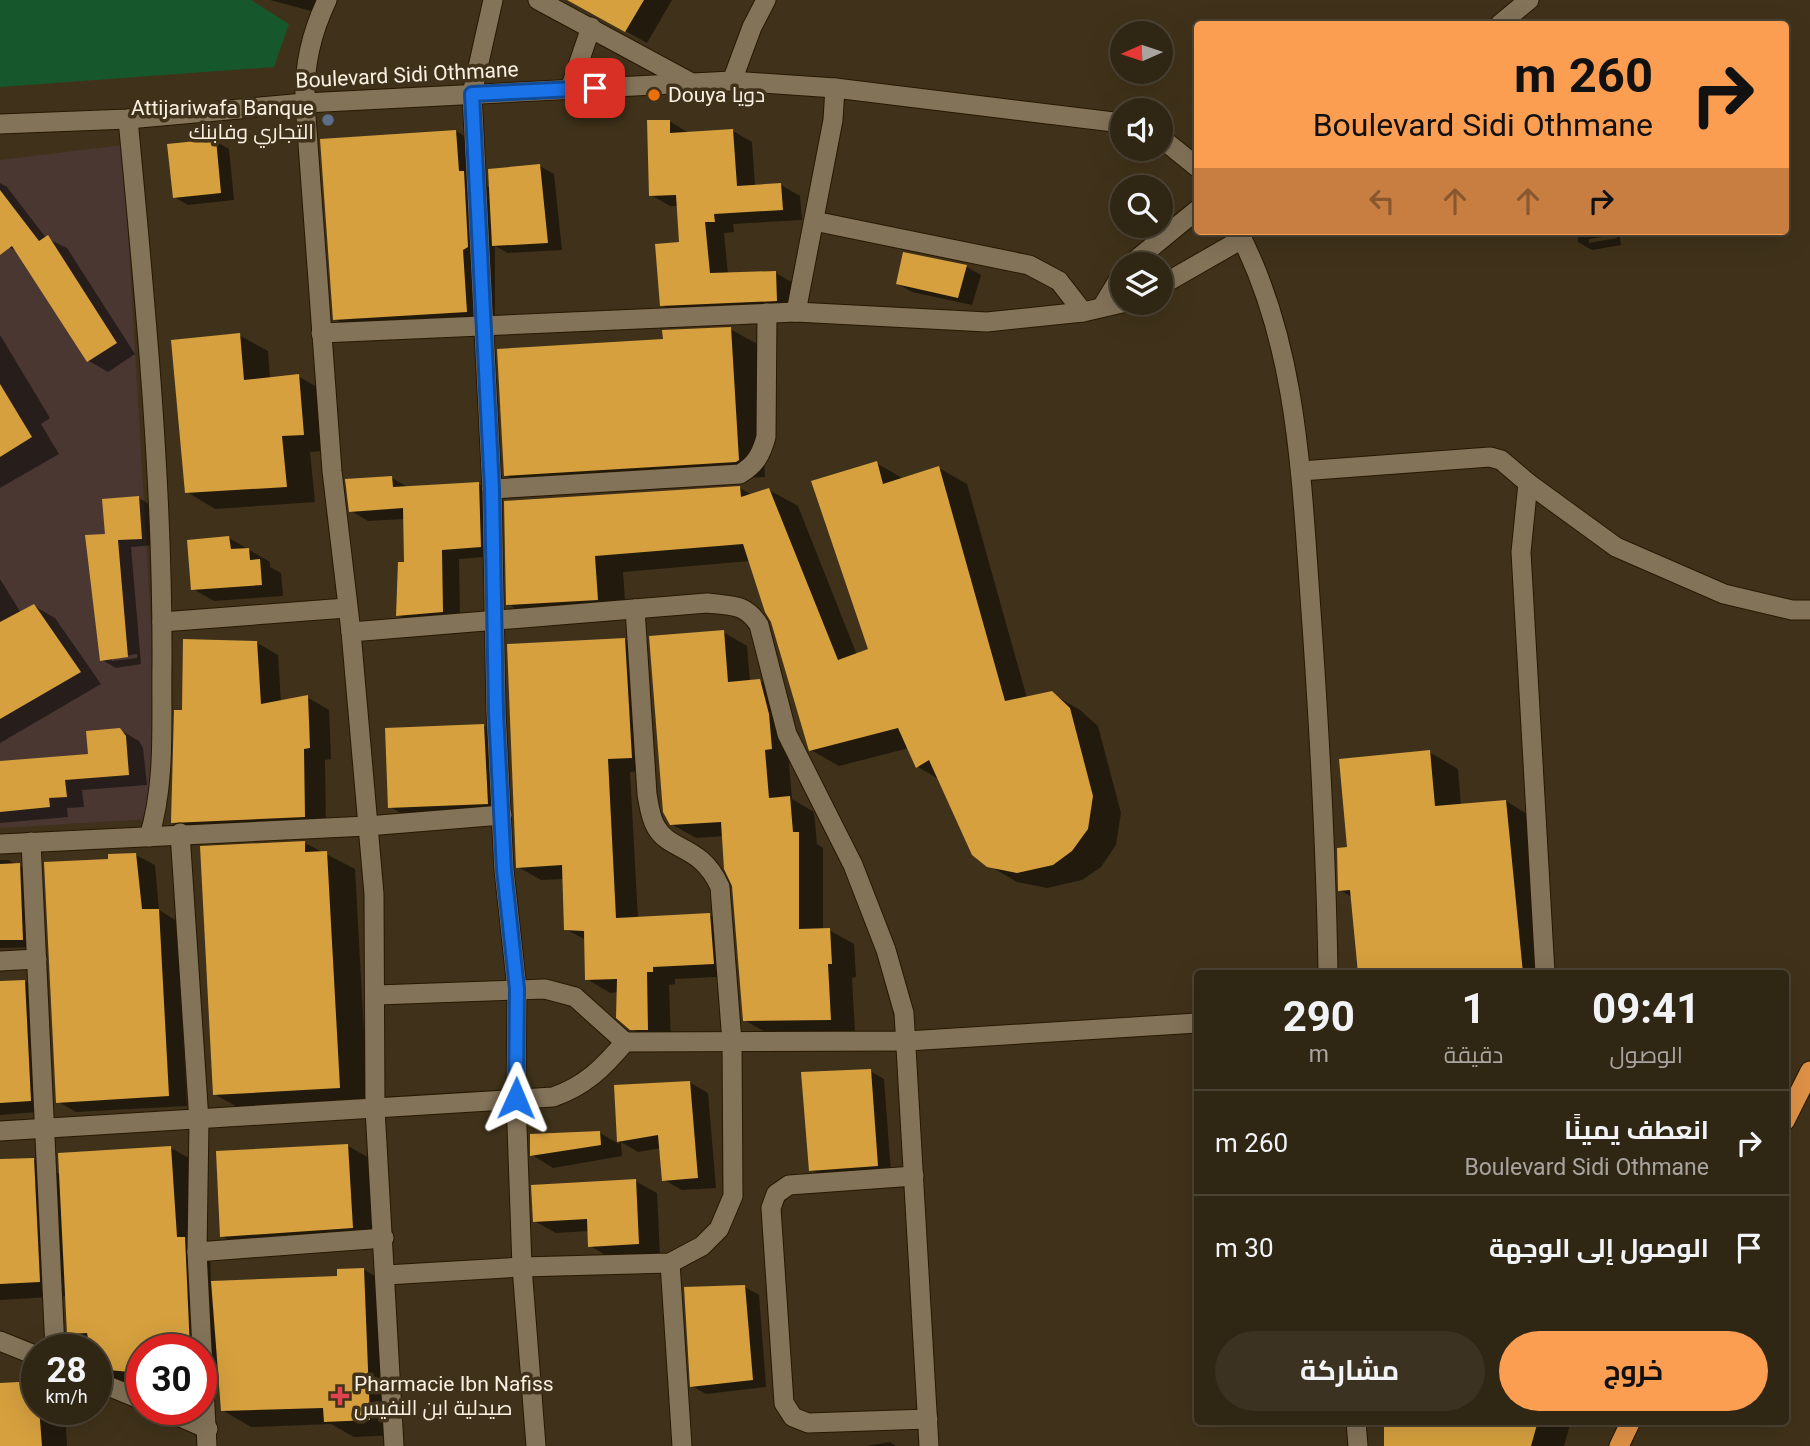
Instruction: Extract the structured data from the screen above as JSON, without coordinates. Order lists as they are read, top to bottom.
{
  "streets": {
    "street": ["Boulevard Sidi Othmane"]
  },
  "places": {
    "other": ["Douya دويا", "Attijariwafa Banque التجاري وفابنك"],
    "health": ["Pharmacie Ibn Nafiss صيدلية ابن النفيس"]
  },
  "north": "left",
  "page": {
    "turn": ["260 m", "Boulevard Sidi Othmane"],
    "eta": [
      "09:41",
      "الوصول",
      "1",
      "دقيقة",
      "290",
      "m"
    ],
    "list": [
      {
        "name": "انعطف يمينًا",
        "note": "Boulevard Sidi Othmane",
        "value": "260 m"
      },
      {
        "name": "الوصول إلى الوجهة",
        "value": "30 m"
      }
    ],
    "buttons": ["خروج", "مشاركة"],
    "speed": "28 km/h",
    "limit": "30"
  }
}
